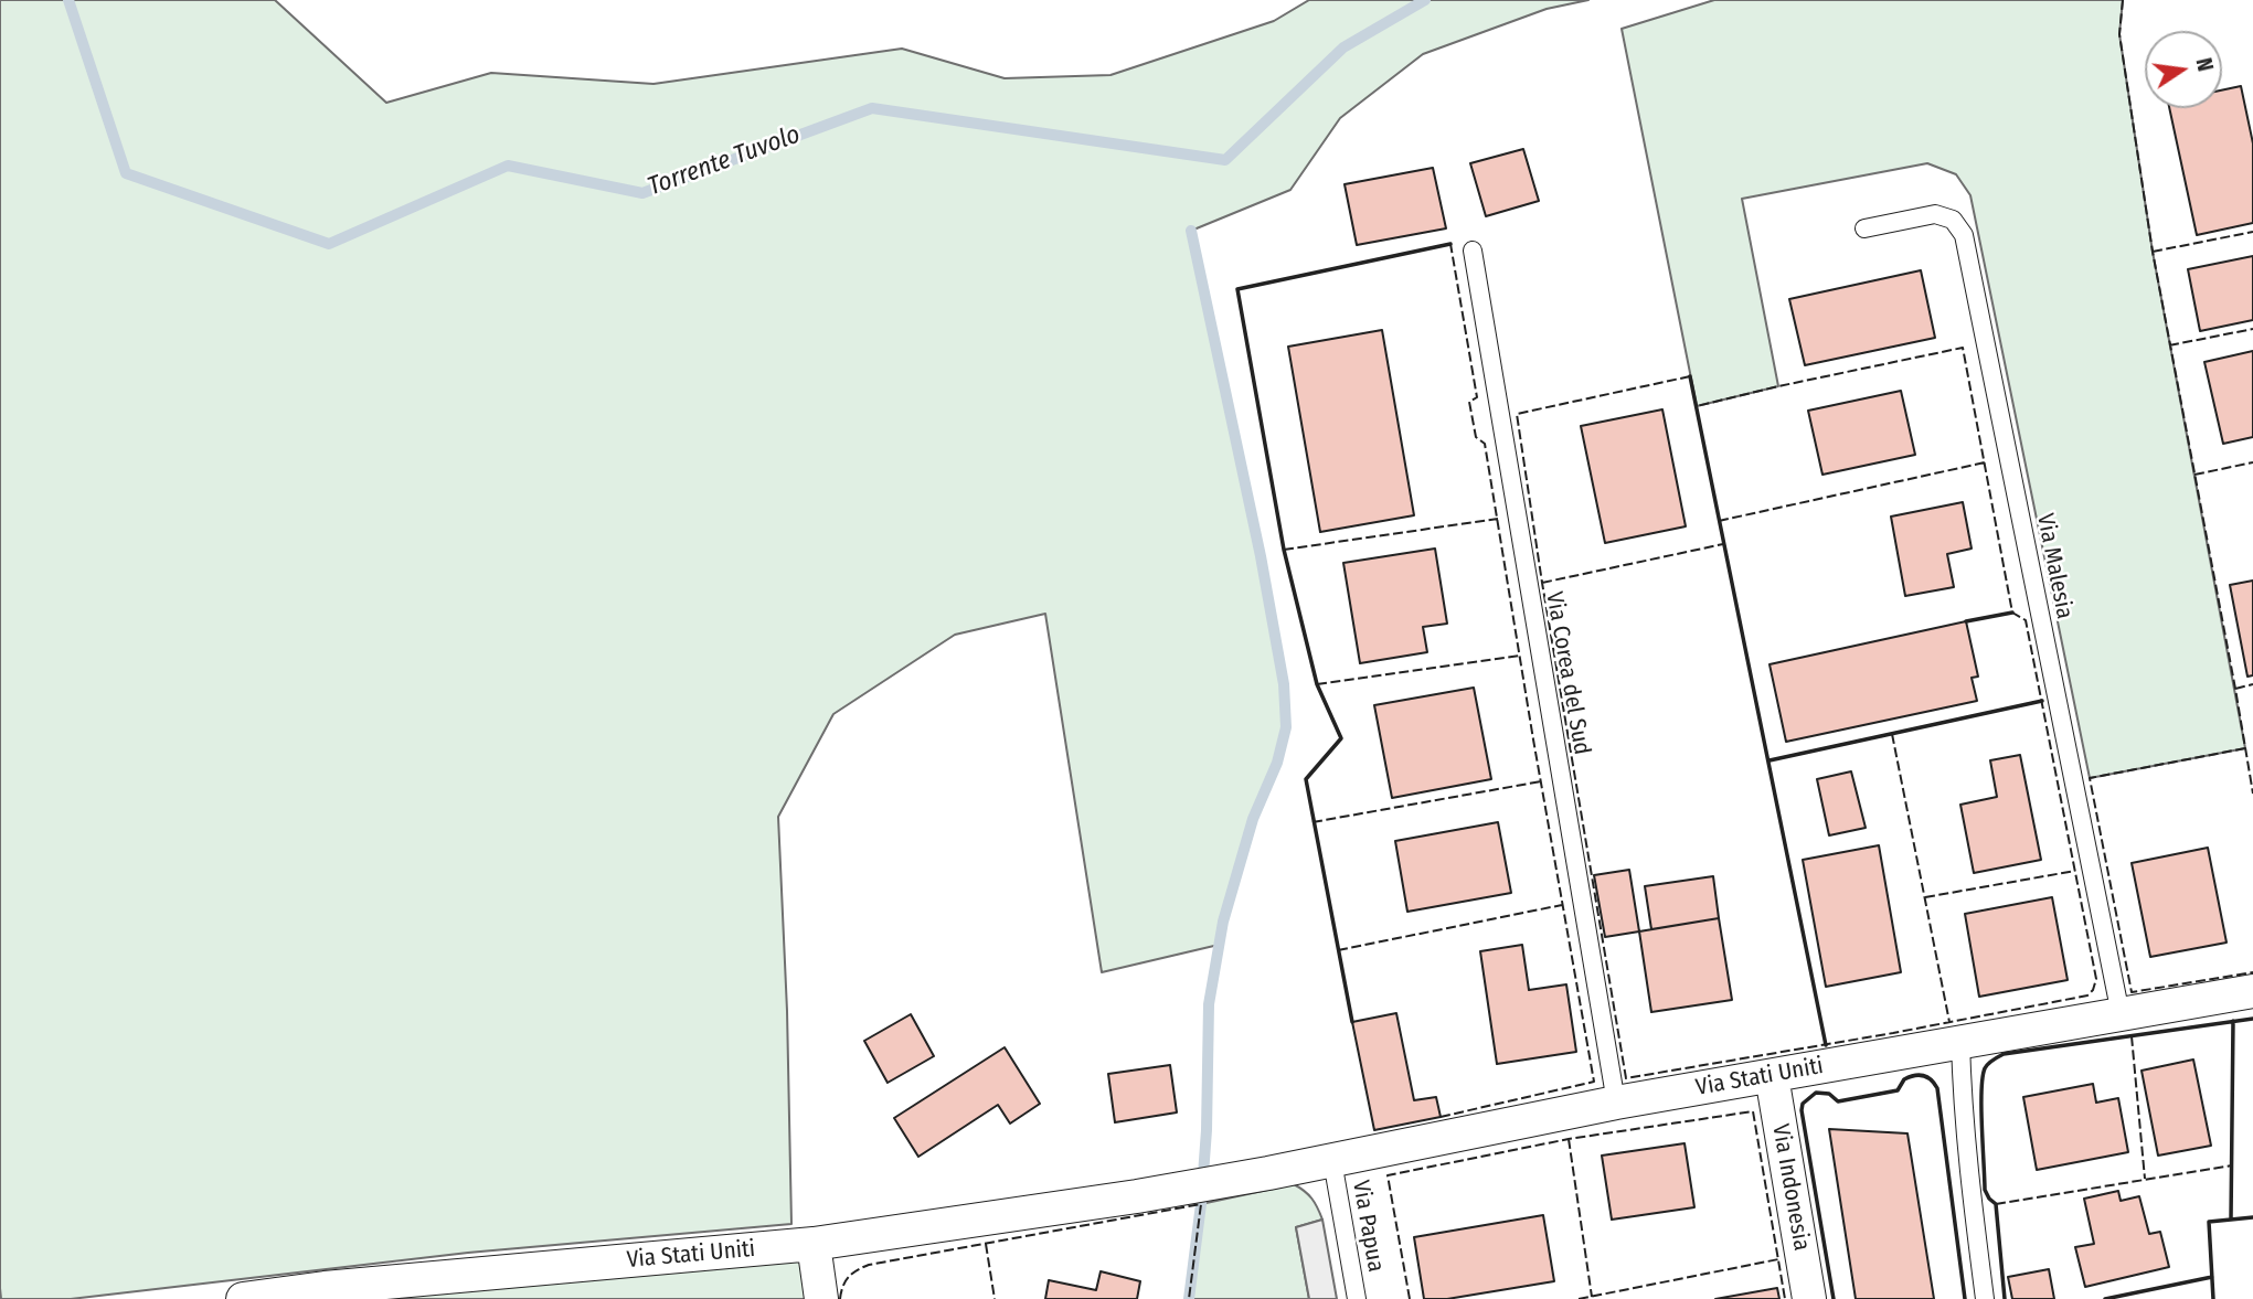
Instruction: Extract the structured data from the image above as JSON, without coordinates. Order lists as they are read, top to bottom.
{
  "streets": {
    "street": ["Via Stati Uniti", "Via Indonesia"],
    "lane": ["Via Malesia", "Via Corea del Sud", "Via Papua"]
  },
  "crossings": [
    ["Via Malesia", "Via Stati Uniti"],
    ["Via Corea del Sud", "Via Stati Uniti"],
    ["Via Stati Uniti", "Via Indonesia"],
    ["Via Stati Uniti", "Via Papua"]
  ],
  "water": ["Torrente Tuvolo"],
  "north": "right"
}
